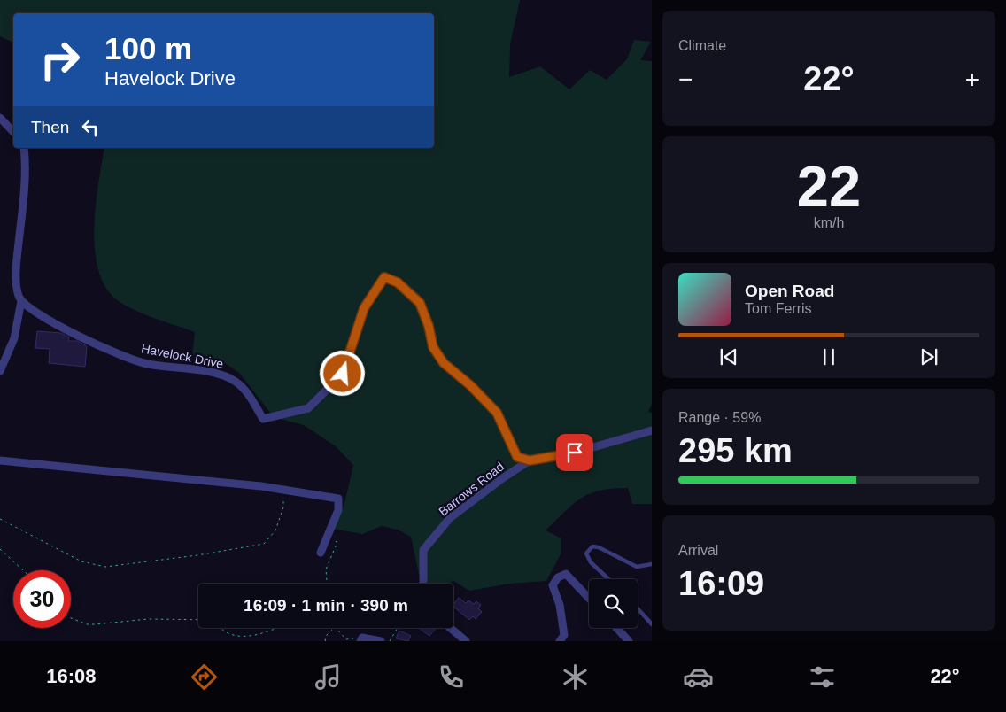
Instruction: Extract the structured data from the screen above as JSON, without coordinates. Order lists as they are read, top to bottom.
{
  "streets": {
    "street": ["Havelock Drive", "Barrows Road"]
  },
  "crossings": [
    ["Havelock Drive", "Barrows Road"]
  ],
  "page": {
    "tile": [
      "Climate",
      ["22", "km/h"],
      ["Range · 59%", "295 km"],
      ["Arrival", "16:09"]
    ],
    "turn": ["100 m", "Havelock Drive"],
    "heat": ["−", "22°", "+"],
    "then": "Then",
    "song": ["Open Road", "Tom Ferris"],
    "limit": "30",
    "trip": "16:09 · 1 min · 390 m",
    "tabs": ["16:08", "22°"]
  }
}
